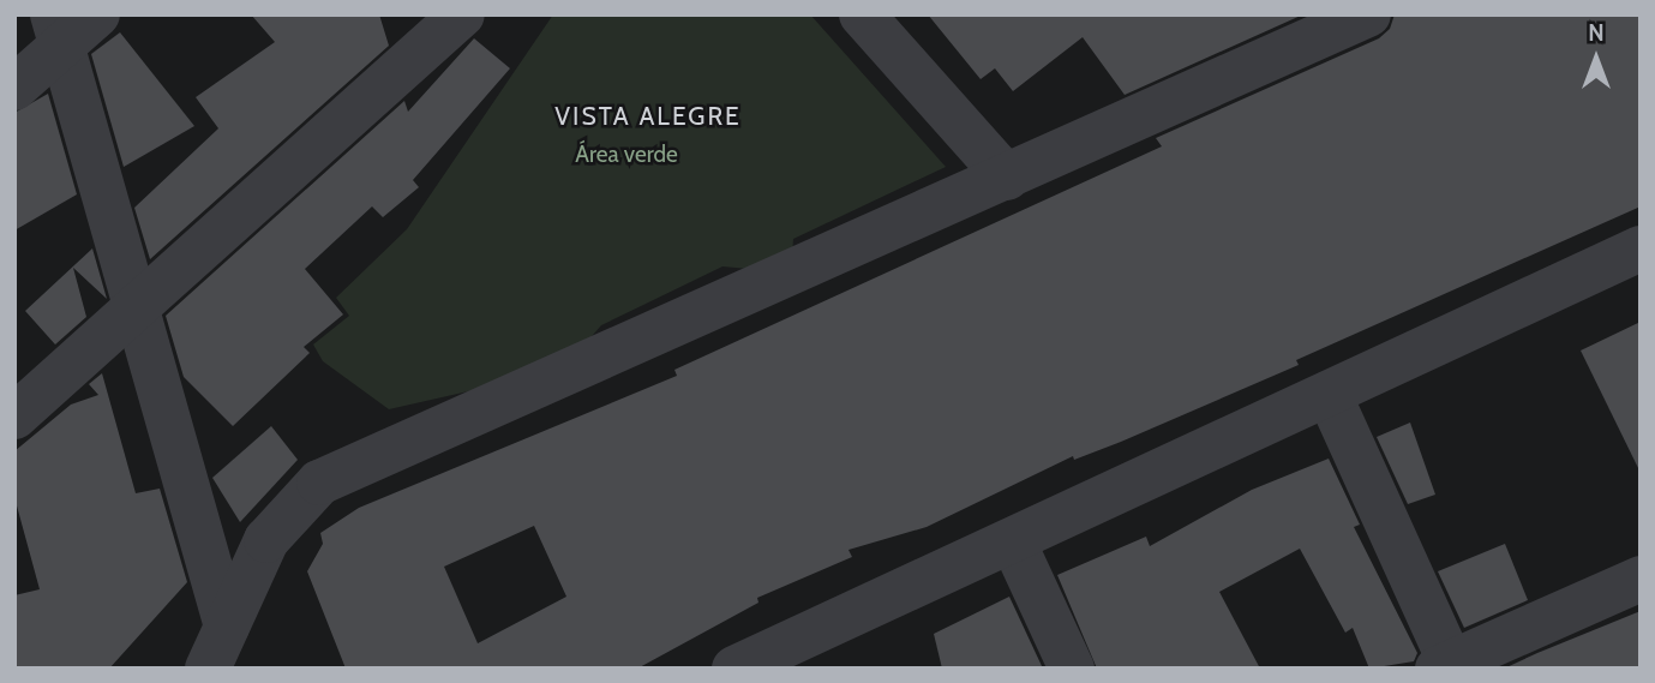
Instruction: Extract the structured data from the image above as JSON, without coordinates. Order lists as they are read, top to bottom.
{
  "districts": ["VISTA ALEGRE"],
  "parks": ["Área verde"],
  "north": "top"
}
